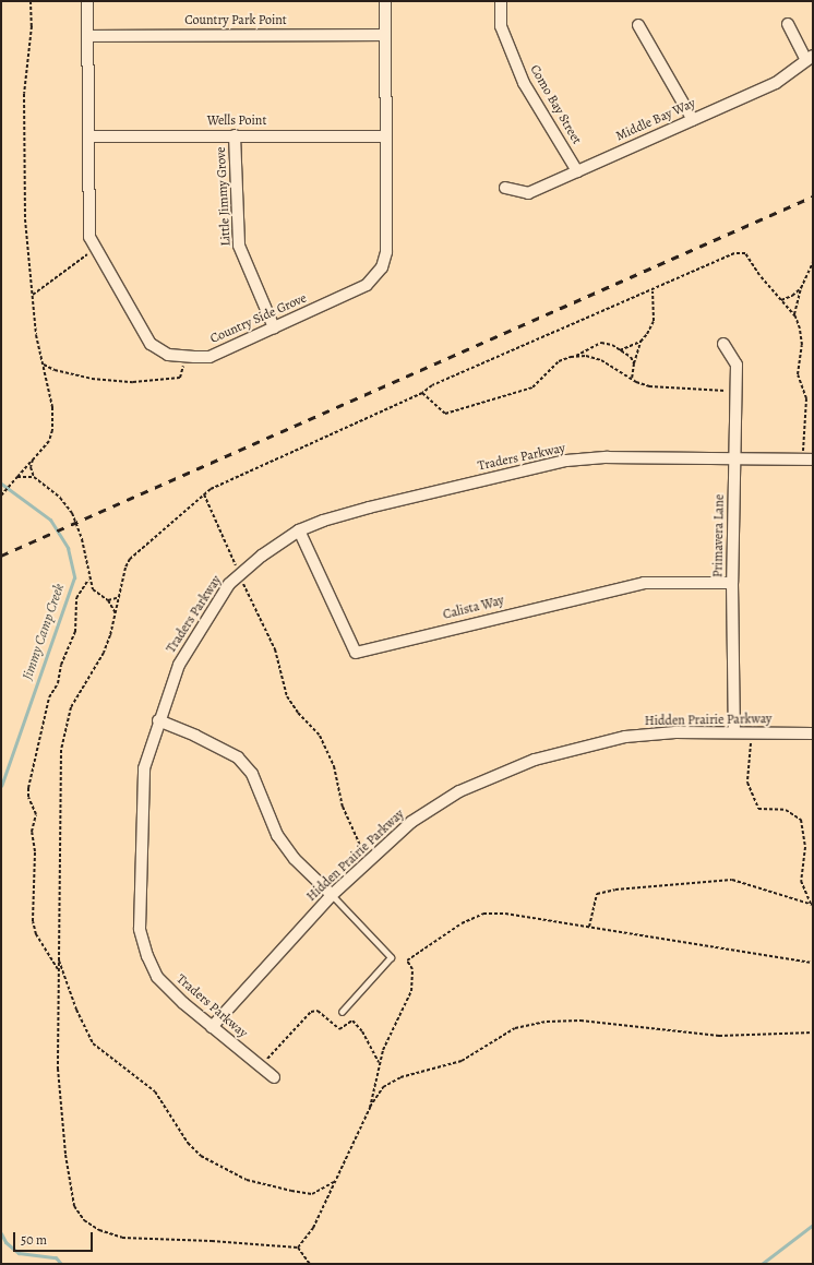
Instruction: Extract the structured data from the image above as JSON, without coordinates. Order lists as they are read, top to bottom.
{
  "streets": {
    "street": [
      "Country Park Point",
      "Como Bay Street",
      "Middle Bay Way",
      "Wells Point",
      "Little Jimmy Grove",
      "Country Side Grove",
      "Traders Parkway",
      "Primavera Lane",
      "Calista Way",
      "Hidden Prairie Parkway"
    ]
  },
  "crossings": [
    ["Country Park Point", "Country Side Grove"],
    ["Como Bay Street", "Middle Bay Way"],
    ["Wells Point", "Little Jimmy Grove"],
    ["Wells Point", "Country Side Grove"],
    ["Little Jimmy Grove", "Country Side Grove"],
    ["Traders Parkway", "Primavera Lane"],
    ["Traders Parkway", "Calista Way"],
    ["Traders Parkway", "Hidden Prairie Parkway"],
    ["Primavera Lane", "Calista Way"],
    ["Primavera Lane", "Hidden Prairie Parkway"]
  ],
  "water": ["Jimmy Camp Creek"],
  "scale_bar": "50 m"
}
